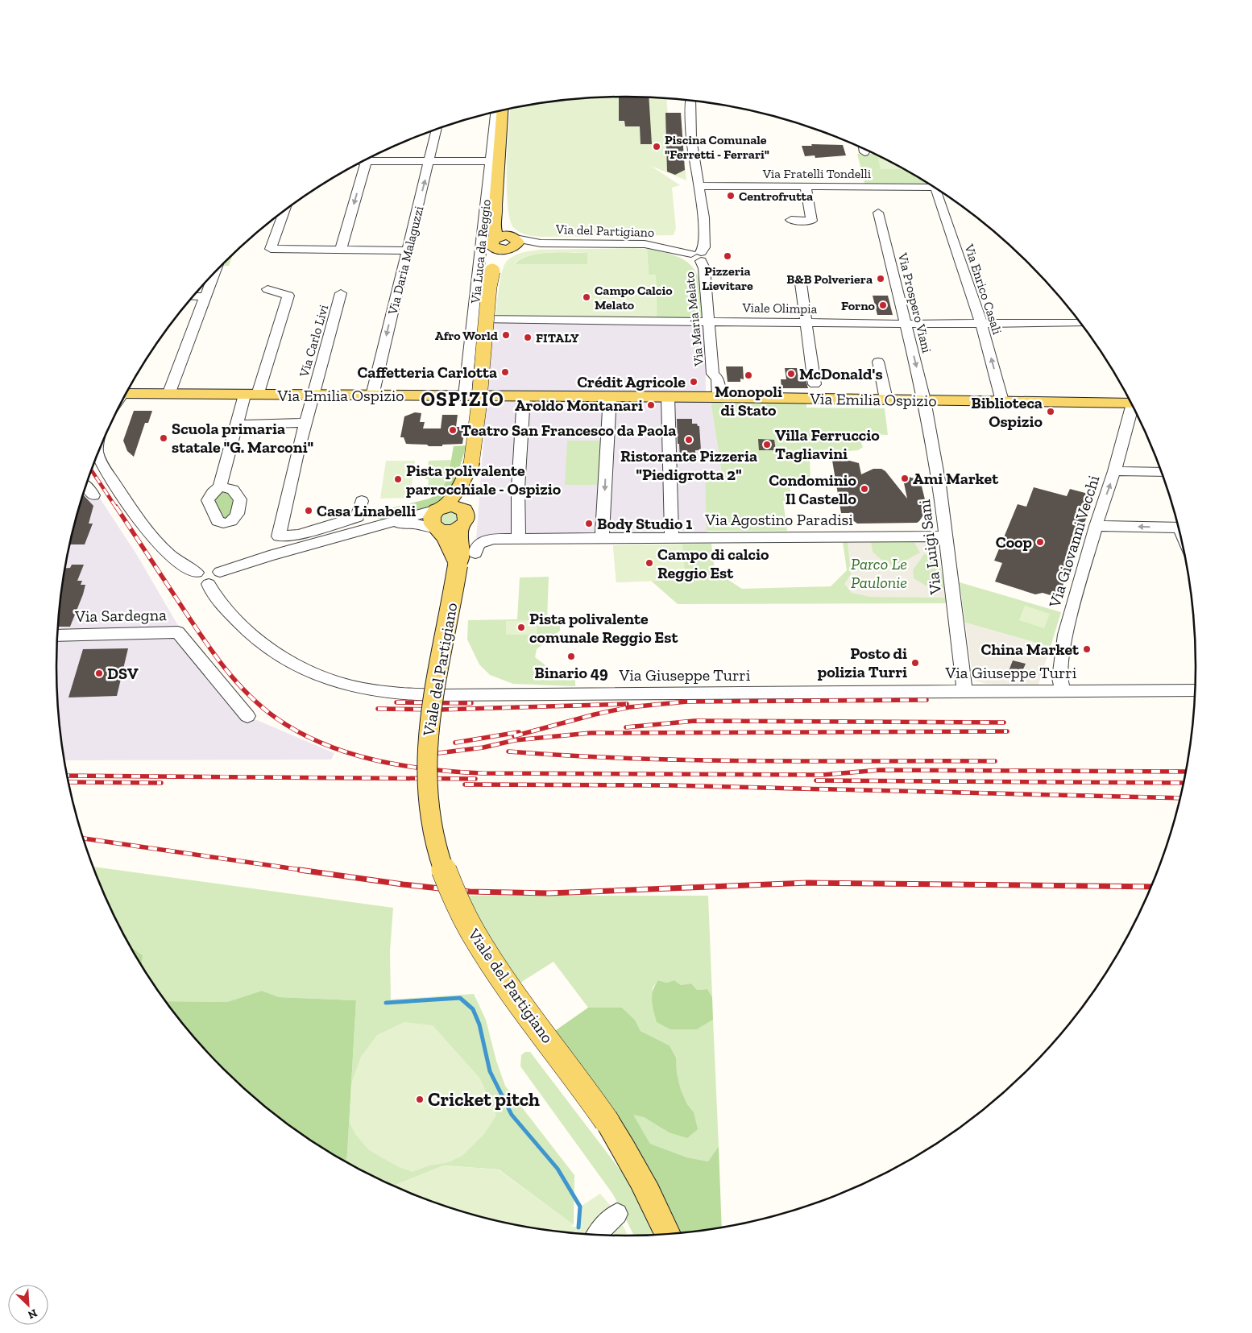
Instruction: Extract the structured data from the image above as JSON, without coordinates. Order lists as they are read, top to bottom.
{
  "streets": {
    "main road": ["Via Emilia Ospizio", "Viale del Partigiano"],
    "street": [
      "Via Fratelli Tondelli",
      "Via del Partigiano",
      "Via Luca da Reggio",
      "Via Daria Malaguzzi",
      "Via Enrico Casali",
      "Via Prospero Viani",
      "Viale Olimpia",
      "Via Maria Melato",
      "Via Carlo Livi",
      "Via Agostino Paradisi",
      "Via Giovanni Vecchi",
      "Via Luigi Sani",
      "Via Sardegna",
      "Via Giuseppe Turri"
    ]
  },
  "crossings": [
    ["Via Fratelli Tondelli", "Via Maria Melato"],
    ["Via del Partigiano", "Via Maria Melato"],
    ["Via del Partigiano", "Viale del Partigiano"],
    ["Via Luca da Reggio", "Viale Olimpia"],
    ["Via Luca da Reggio", "Via Emilia Ospizio"],
    ["Via Daria Malaguzzi", "Via Emilia Ospizio"],
    ["Via Enrico Casali", "Viale Olimpia"],
    ["Via Enrico Casali", "Via Emilia Ospizio"],
    ["Via Prospero Viani", "Viale Olimpia"],
    ["Via Prospero Viani", "Via Emilia Ospizio"],
    ["Via Prospero Viani", "Via Luigi Sani"],
    ["Viale Olimpia", "Via Maria Melato"],
    ["Via Maria Melato", "Via Emilia Ospizio"],
    ["Via Carlo Livi", "Via Emilia Ospizio"],
    ["Via Emilia Ospizio", "Via Luigi Sani"],
    ["Via Agostino Paradisi", "Via Luigi Sani"],
    ["Via Giovanni Vecchi", "Via Giuseppe Turri"],
    ["Via Luigi Sani", "Via Giuseppe Turri"]
  ],
  "districts": ["OSPIZIO"],
  "parks": ["Parco Le Paulonie"],
  "places": [
    "Piscina Comunale \"Ferretti - Ferrari\"",
    "Centrofrutta",
    "Pizzeria Lievitare",
    "B&B Polveriera",
    "Campo Calcio Melato",
    "Forno",
    "Afro World",
    "FITALY",
    "Caffetteria Carlotta",
    "McDonald's",
    "Monopoli di Stato",
    "Crédit Agricole",
    "Aroldo Montanari",
    "Biblioteca Ospizio",
    "Teatro San Francesco da Paola",
    "Scuola primaria statale \"G. Marconi\"",
    "Ristorante Pizzeria \"Piedigrotta 2\"",
    "Villa Ferruccio Tagliavini",
    "Ami Market",
    "Pista polivalente parrocchiale - Ospizio",
    "Condominio Il Castello",
    "Casa Linabelli",
    "Body Studio 1",
    "Coop",
    "Campo di calcio Reggio Est",
    "Pista polivalente comunale Reggio Est",
    "China Market",
    "Binario 49",
    "Posto di polizia Turri",
    "DSV",
    "Cricket pitch"
  ],
  "north": "bottom right"
}
